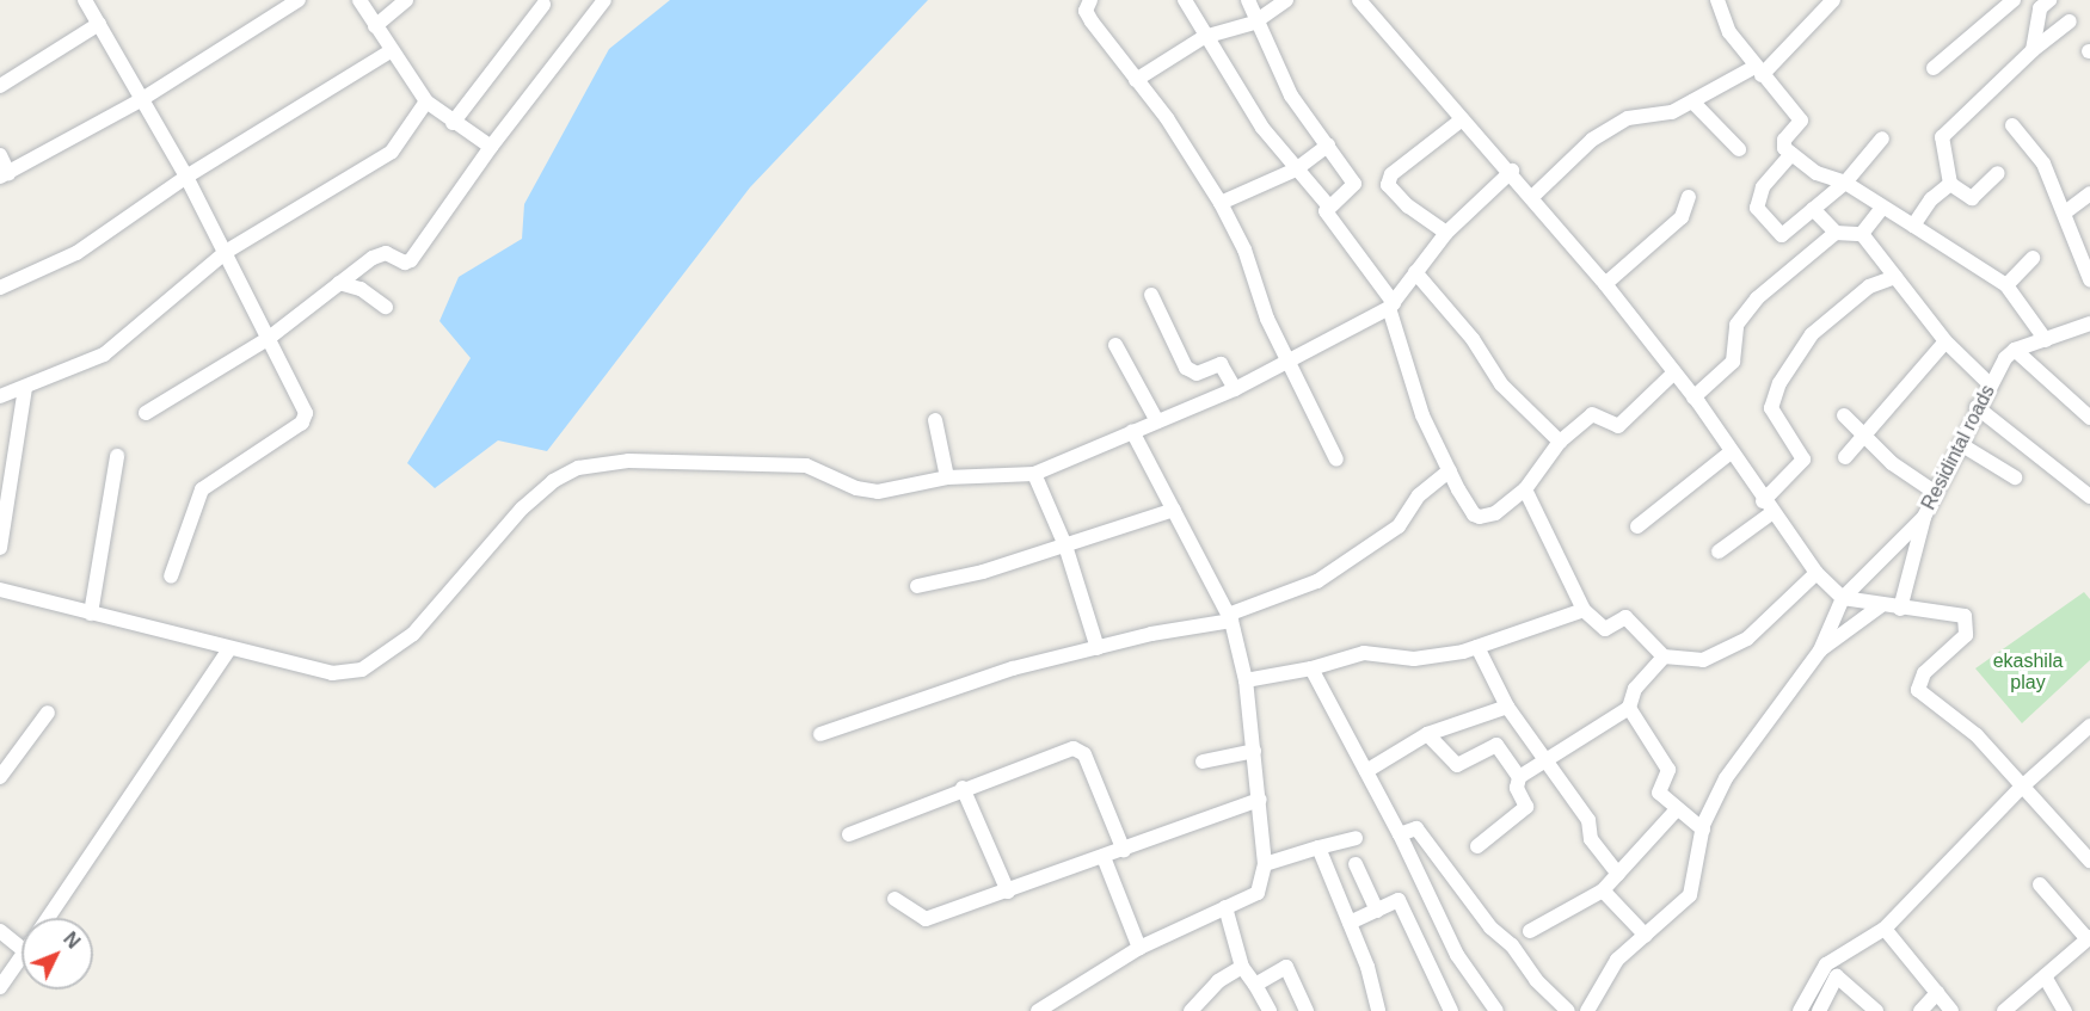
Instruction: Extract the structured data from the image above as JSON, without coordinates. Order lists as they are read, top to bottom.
{
  "streets": {
    "street": ["Residintal roads"]
  },
  "parks": ["ekashila play"],
  "north": "top right"
}
